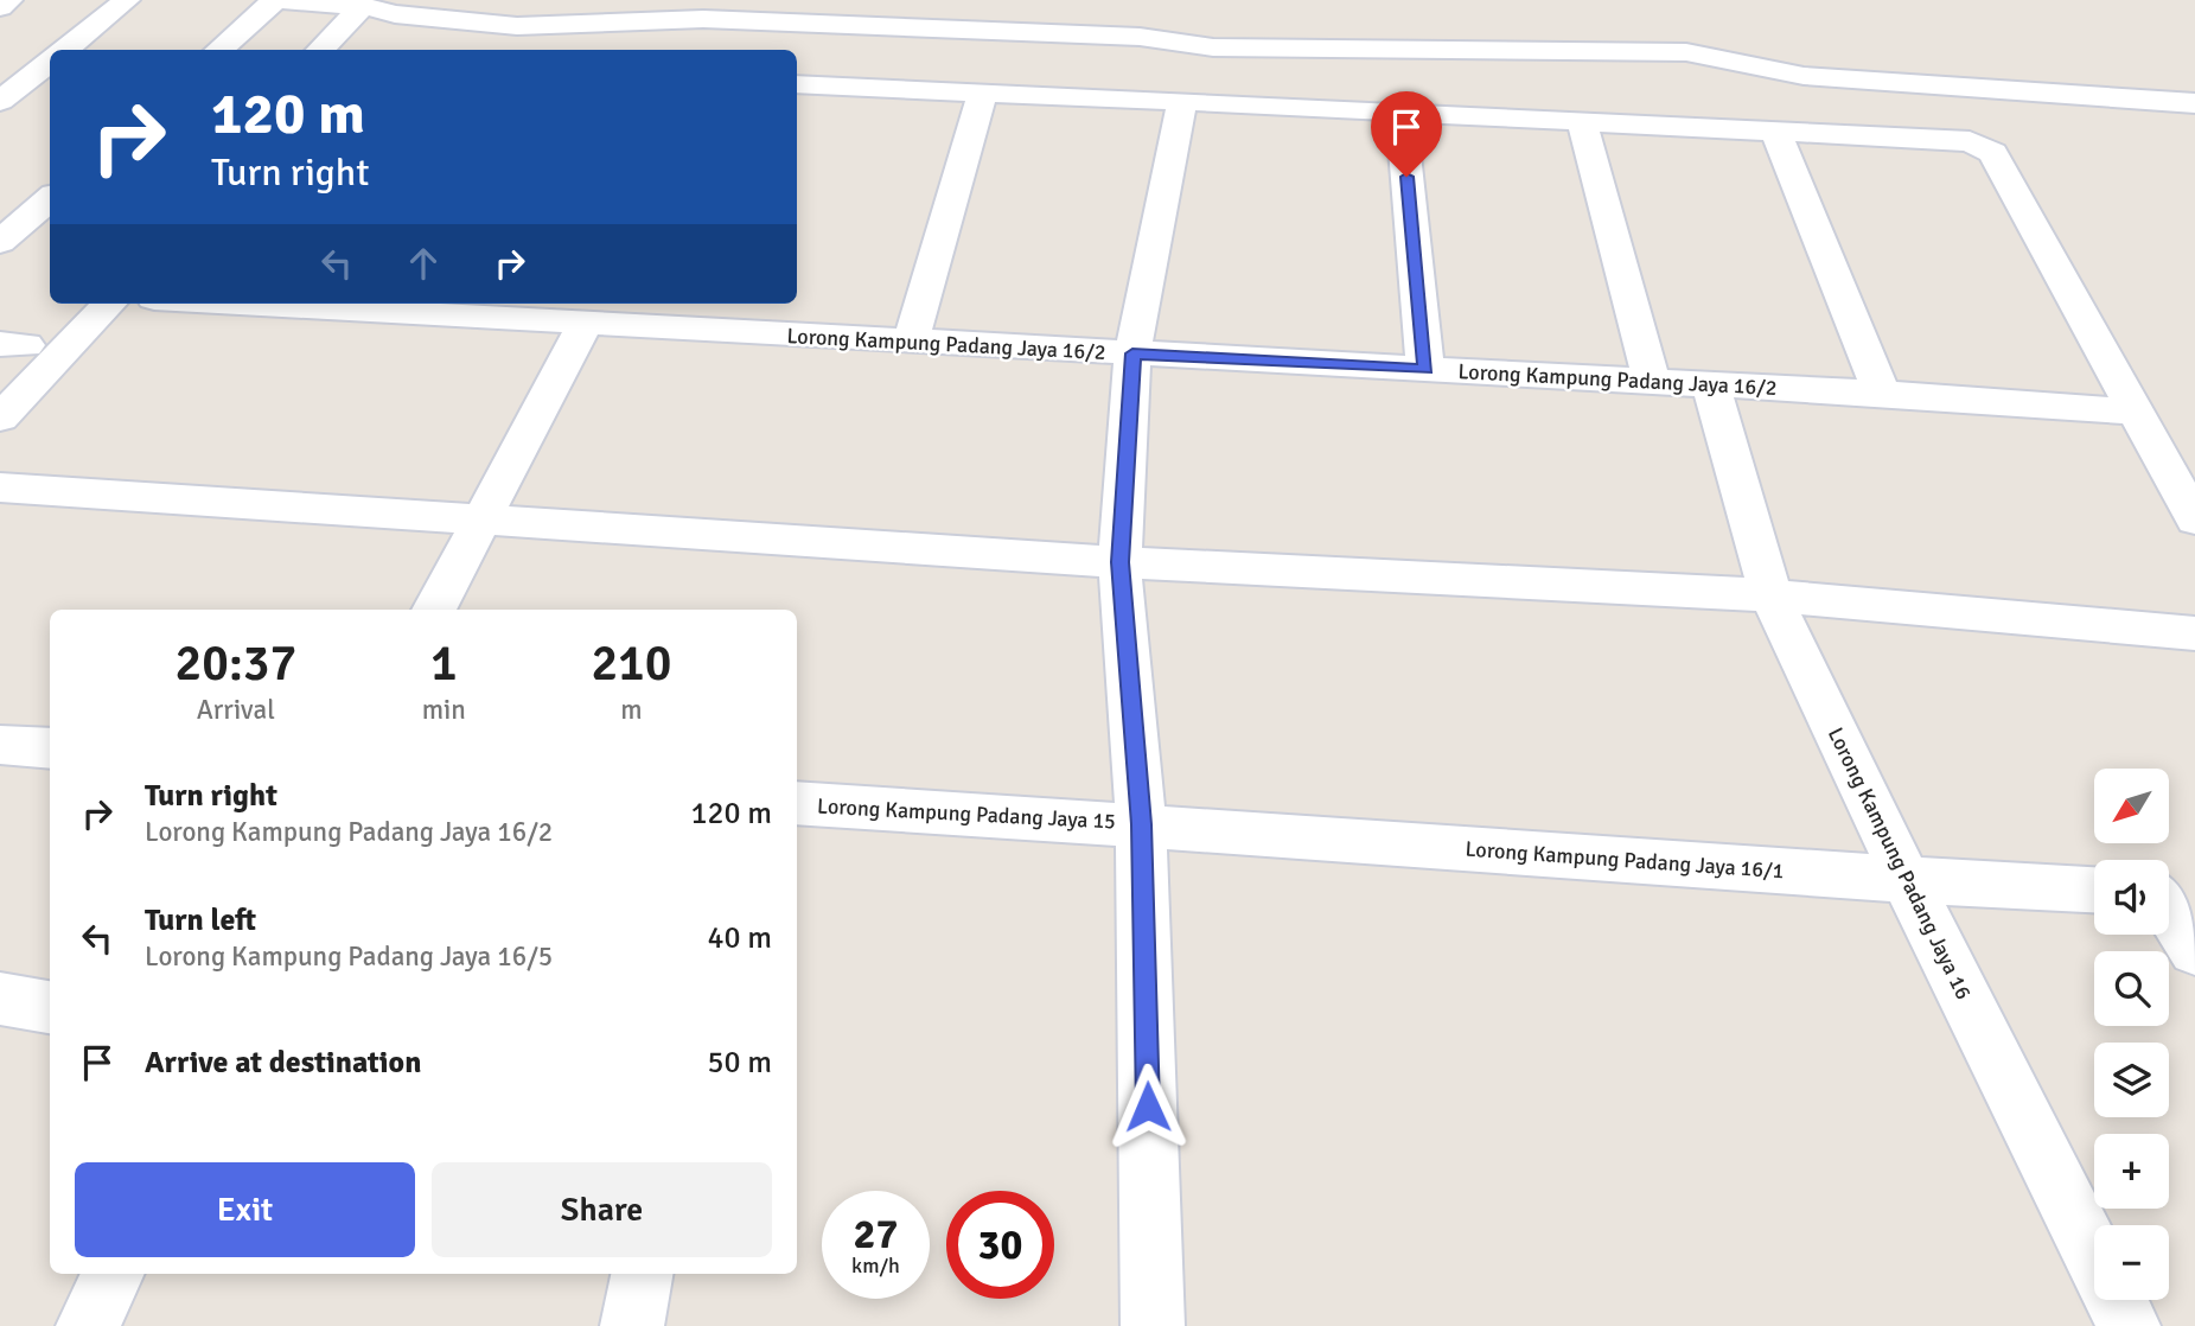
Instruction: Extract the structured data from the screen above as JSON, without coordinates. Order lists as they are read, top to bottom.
{
  "streets": {
    "street": [
      "Lorong Kampung Padang Jaya 16/2",
      "Lorong Kampung Padang Jaya 15",
      "Lorong Kampung Padang Jaya 16/1",
      "Lorong Kampung Padang Jaya 16"
    ]
  },
  "crossings": [
    ["Lorong Kampung Padang Jaya 16/2", "Lorong Kampung Padang Jaya 16"],
    ["Lorong Kampung Padang Jaya 15", "Lorong Kampung Padang Jaya 16/1"],
    ["Lorong Kampung Padang Jaya 16/1", "Lorong Kampung Padang Jaya 16"]
  ],
  "north": "bottom left",
  "page": {
    "turn": ["120 m", "Turn right"],
    "eta": [
      "20:37",
      "Arrival",
      "1",
      "min",
      "210",
      "m"
    ],
    "list": [
      {
        "name": "Turn right",
        "note": "Lorong Kampung Padang Jaya 16/2",
        "value": "120 m"
      },
      {
        "name": "Turn left",
        "note": "Lorong Kampung Padang Jaya 16/5",
        "value": "40 m"
      },
      {
        "name": "Arrive at destination",
        "value": "50 m"
      }
    ],
    "map_buttons": ["+", "−"],
    "buttons": ["Exit", "Share"],
    "speed": "27 km/h",
    "limit": "30"
  }
}
